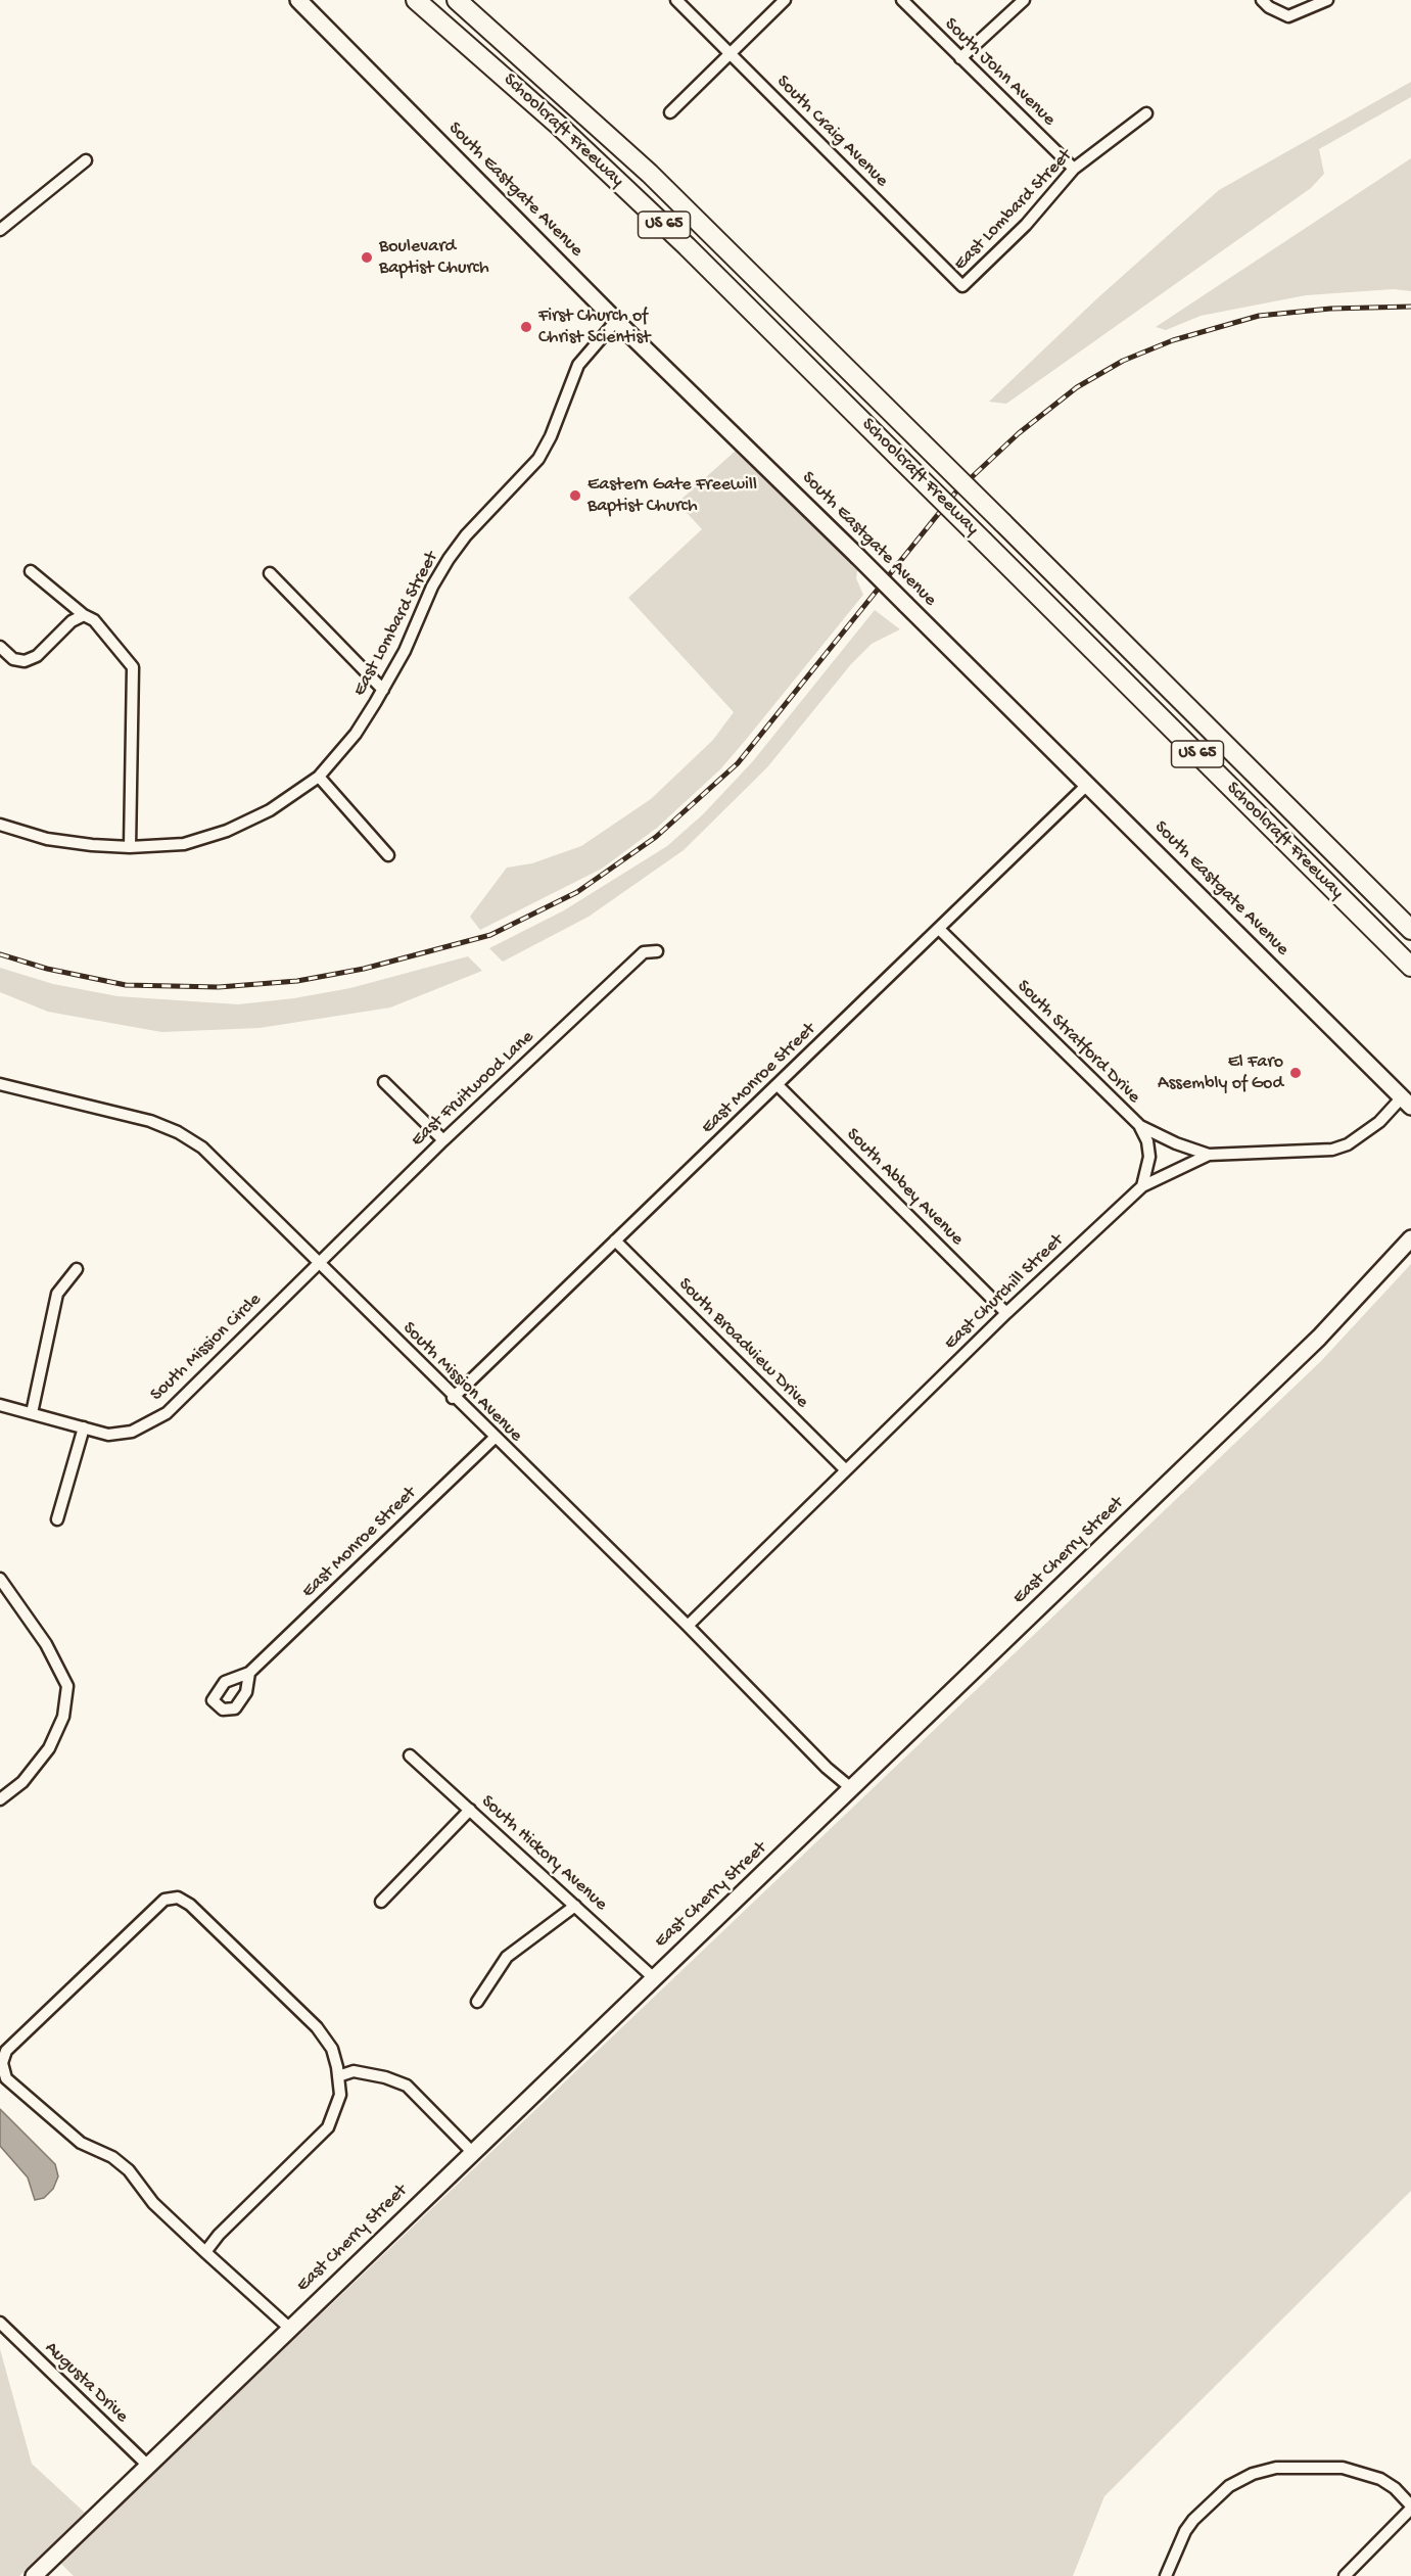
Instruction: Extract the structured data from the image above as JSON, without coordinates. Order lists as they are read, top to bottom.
{
  "streets": {
    "highway": ["Schoolcraft Freeway", "US 65"],
    "street": [
      "South John Avenue",
      "South Craig Avenue",
      "South Eastgate Avenue",
      "East Lombard Street",
      "South Stratford Drive",
      "East Monroe Street",
      "East Fruitwood Lane",
      "South Abbey Avenue",
      "East Churchill Street",
      "South Broadview Drive",
      "South Mission Circle",
      "South Mission Avenue",
      "East Cherry Street",
      "South Hickory Avenue",
      "Augusta Drive"
    ]
  },
  "crossings": [
    ["South John Avenue", "East Lombard Street"],
    ["South Craig Avenue", "East Lombard Street"],
    ["South Eastgate Avenue", "East Lombard Street"],
    ["South Eastgate Avenue", "East Monroe Street"],
    ["South Eastgate Avenue", "East Churchill Street"],
    ["South Stratford Drive", "East Monroe Street"],
    ["South Stratford Drive", "East Churchill Street"],
    ["East Monroe Street", "South Abbey Avenue"],
    ["East Monroe Street", "South Broadview Drive"],
    ["East Monroe Street", "South Mission Avenue"],
    ["East Fruitwood Lane", "South Mission Circle"],
    ["East Fruitwood Lane", "South Mission Avenue"],
    ["South Abbey Avenue", "East Churchill Street"],
    ["East Churchill Street", "South Broadview Drive"],
    ["East Churchill Street", "South Mission Avenue"],
    ["South Mission Circle", "South Mission Avenue"],
    ["South Mission Avenue", "East Cherry Street"],
    ["East Cherry Street", "South Hickory Avenue"],
    ["East Cherry Street", "Augusta Drive"]
  ],
  "places": [
    "Boulevard Baptist Church",
    "First Church of Christ Scientist",
    "Eastern Gate Freewill Baptist Church",
    "El Faro Assembly of God"
  ]
}
